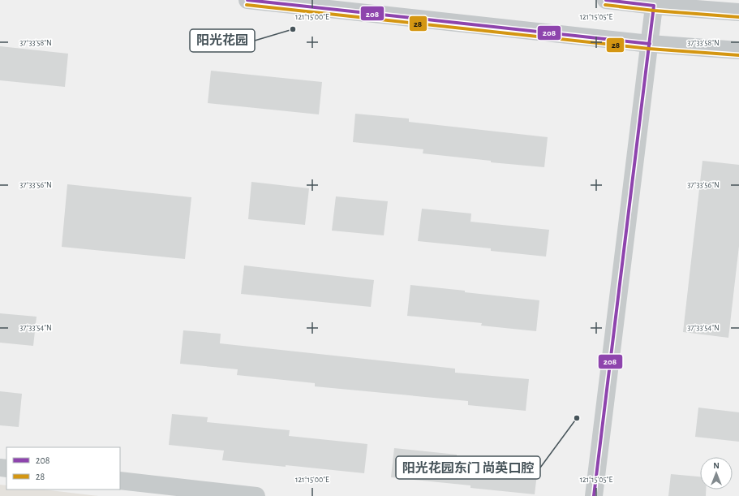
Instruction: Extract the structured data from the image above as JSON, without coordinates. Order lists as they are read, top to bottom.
{
  "places": ["阳光花园", "阳光花园东门 尚英口腔"],
  "lines": ["transit line 208", "transit line 28"],
  "legend": ["208", "28"],
  "north": "top",
  "coordinates": [
    "121°15'00\"E",
    "121°15'05\"E",
    "37°33'58\"N",
    "37°33'56\"N",
    "37°33'54\"N"
  ]
}
